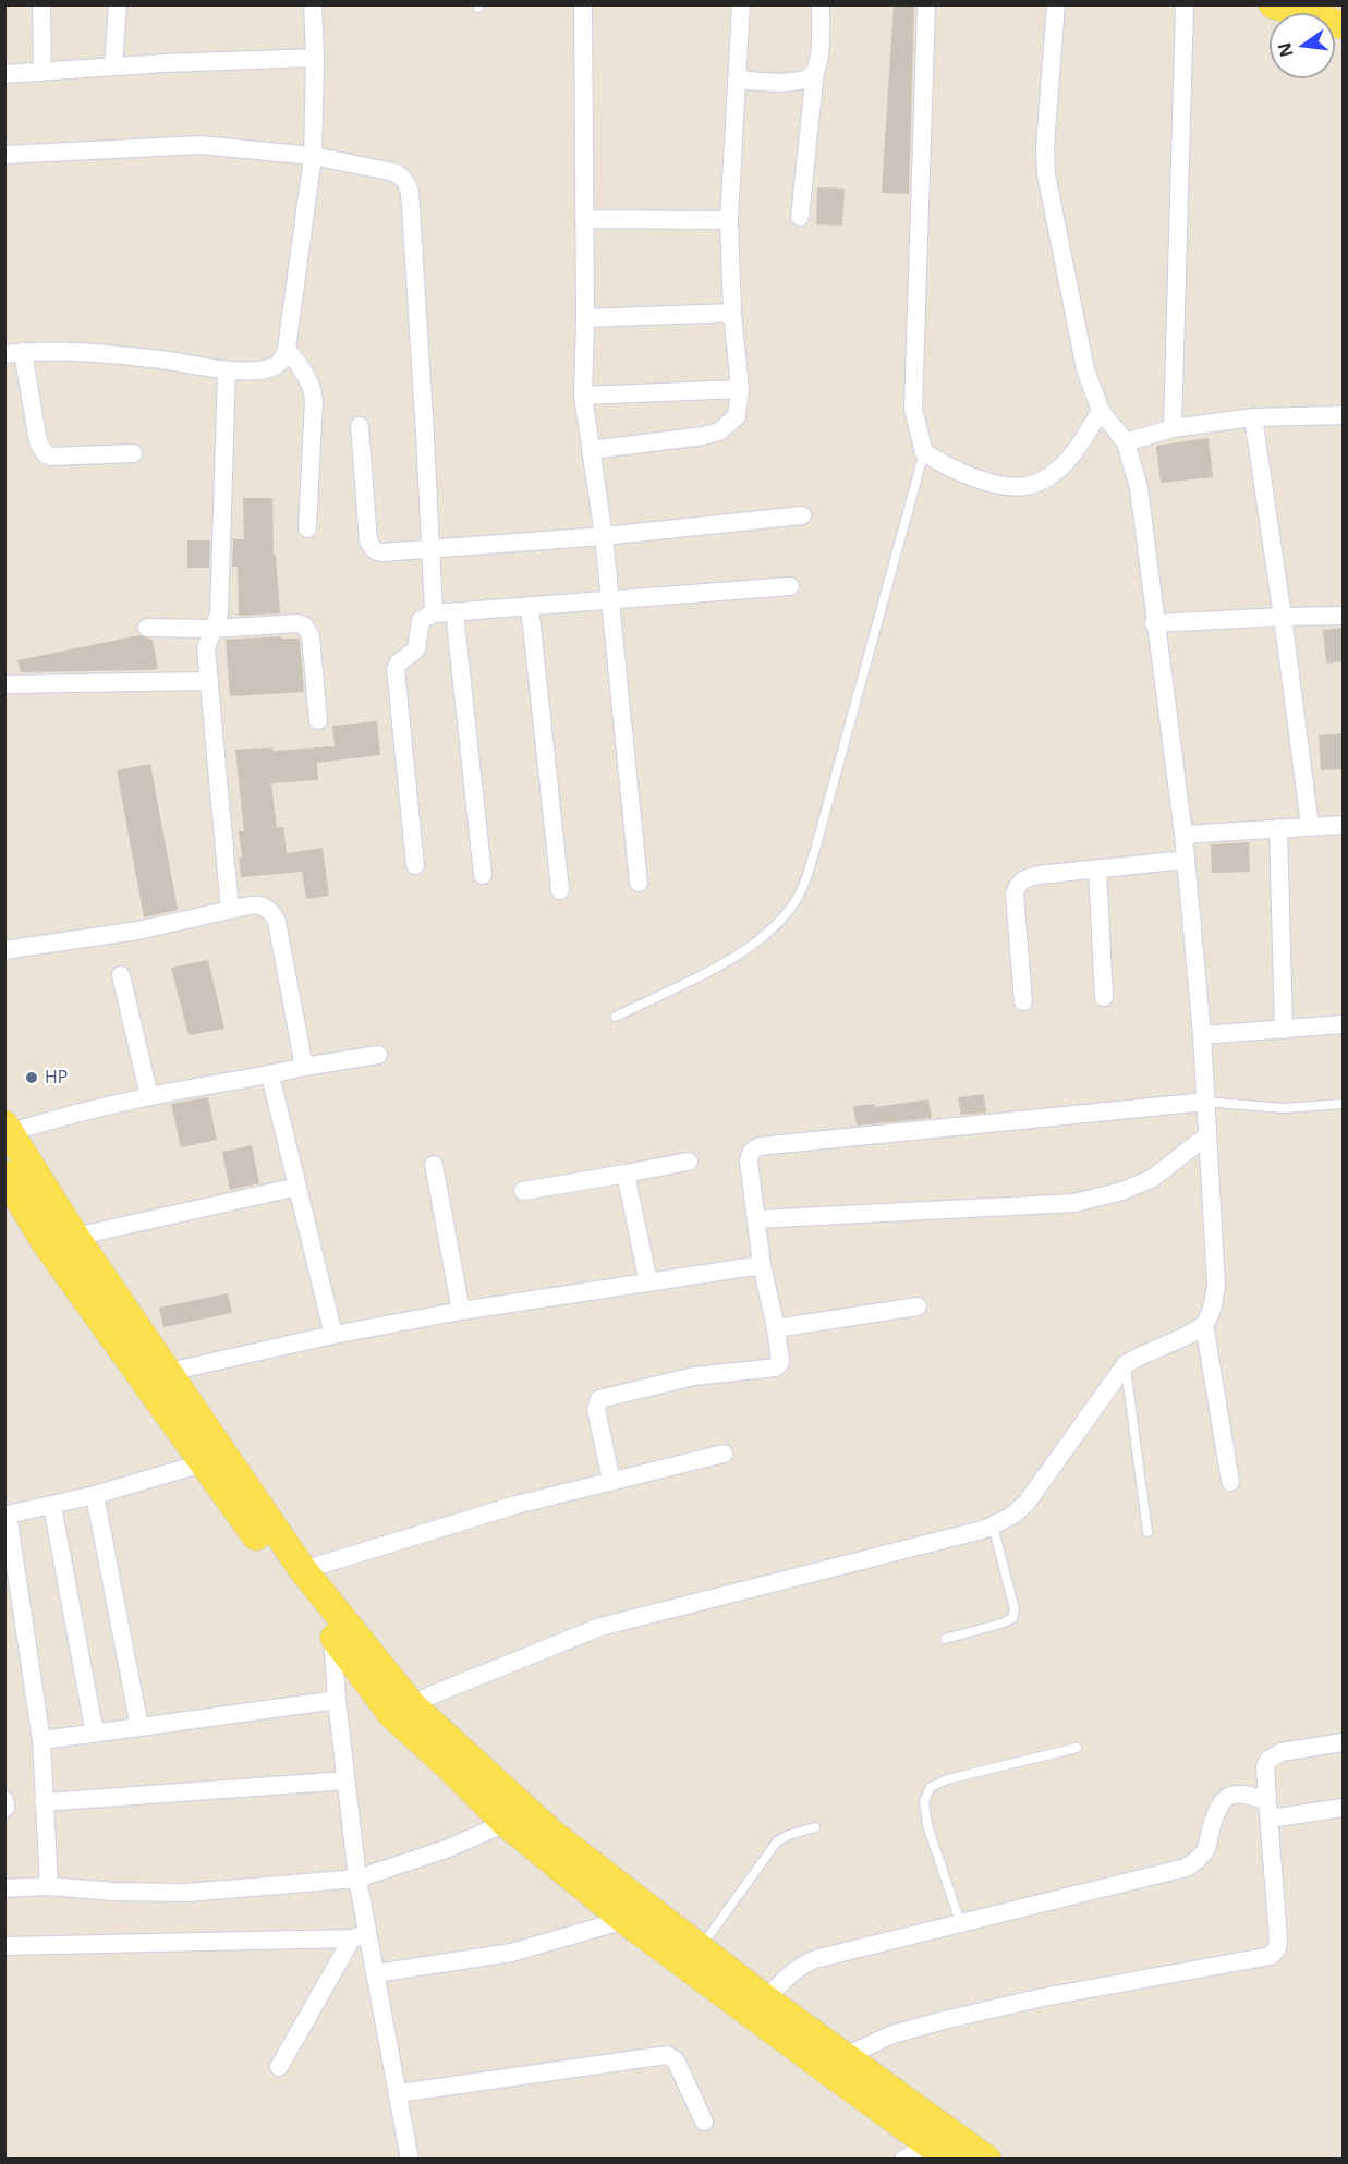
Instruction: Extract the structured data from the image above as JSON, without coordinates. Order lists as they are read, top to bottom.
{
  "places": ["HP"],
  "north": "left"
}
